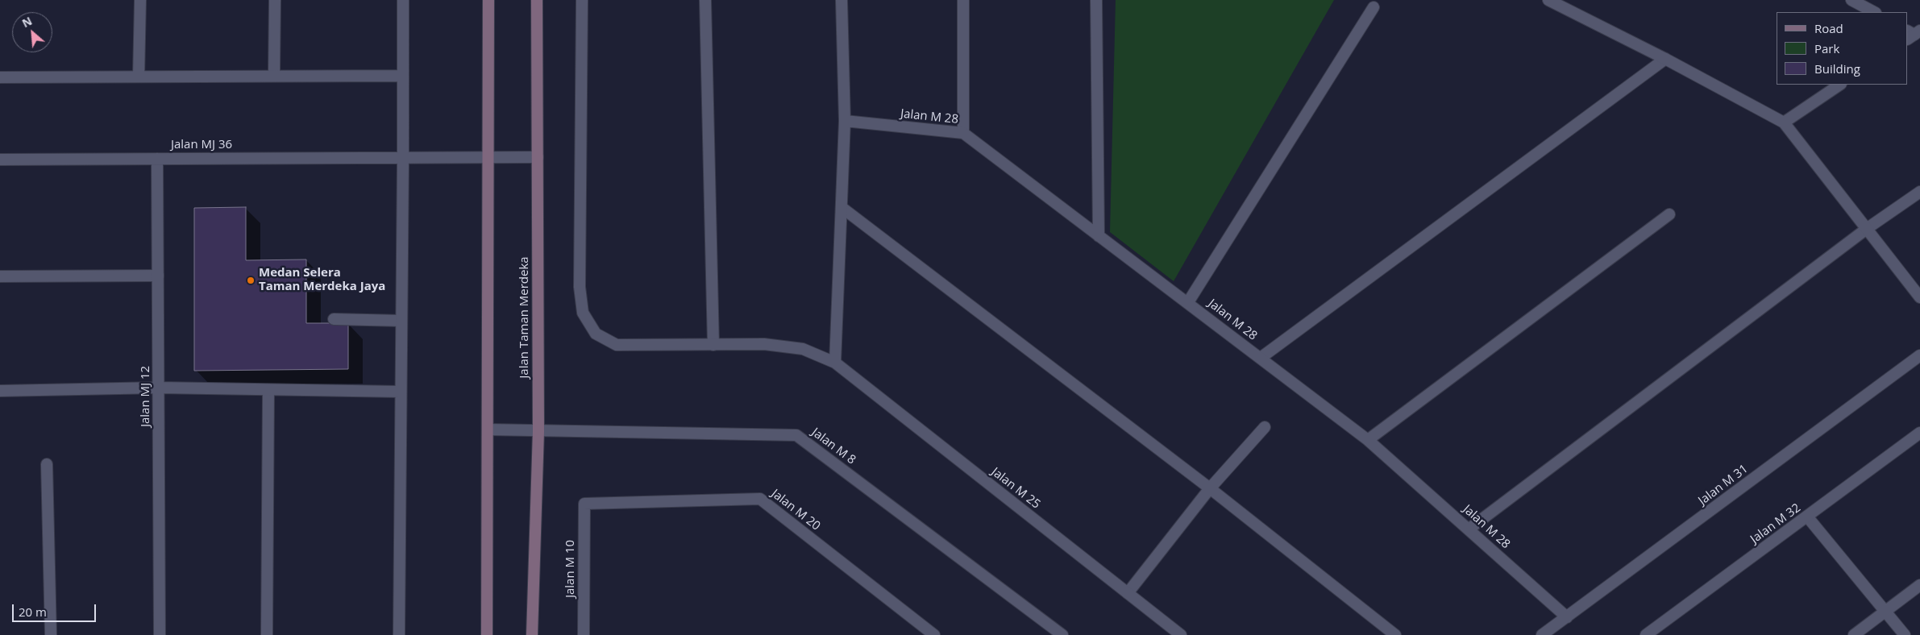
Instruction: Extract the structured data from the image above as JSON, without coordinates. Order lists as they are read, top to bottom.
{
  "streets": {
    "main road": ["Jalan Taman Merdeka"],
    "street": [
      "Jalan M 28",
      "Jalan MJ 36",
      "Jalan MJ 12",
      "Jalan M 8",
      "Jalan M 31",
      "Jalan M 25",
      "Jalan M 20",
      "Jalan M 32",
      "Jalan M 10"
    ]
  },
  "crossings": [
    ["Jalan M 28", "Jalan M 31"],
    ["Jalan MJ 36", "Jalan Taman Merdeka"],
    ["Jalan MJ 36", "Jalan MJ 12"],
    ["Jalan Taman Merdeka", "Jalan M 8"],
    ["Jalan M 20", "Jalan M 10"]
  ],
  "places": ["Medan Selera Taman Merdeka Jaya"],
  "legend": ["Road", "Park", "Building"],
  "scale_bar": "20 m",
  "north": "top left"
}
